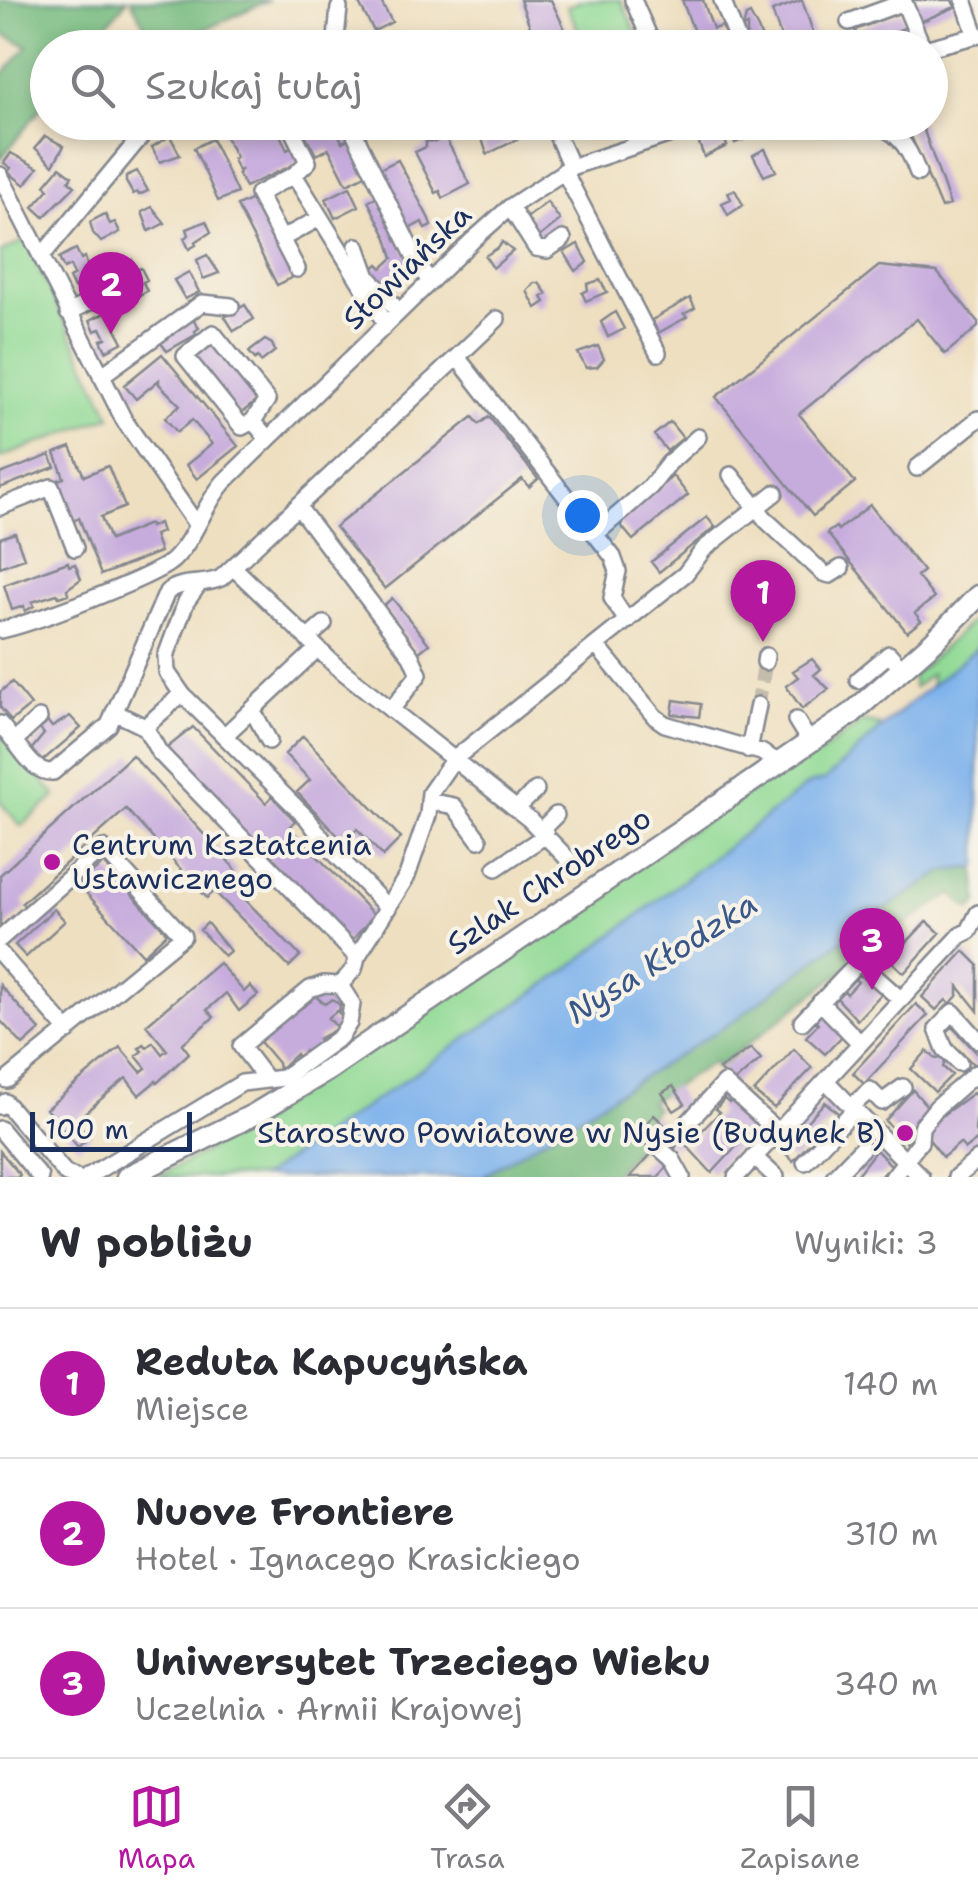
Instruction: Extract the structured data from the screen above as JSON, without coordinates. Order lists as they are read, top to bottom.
{
  "streets": {
    "main road": ["Szlak Chrobrego"],
    "street": ["Słowiańska"]
  },
  "water": ["Nysa Kłodzka"],
  "places": ["Centrum Kształcenia Ustawicznego", "Starostwo Powiatowe w Nysie (Budynek B)"],
  "scale_bar": "100 m",
  "page": {
    "search": "Szukaj tutaj",
    "pins": ["2", "1", "3"],
    "scale": "100 m",
    "heading": ["W pobliżu", "Wyniki: 3"],
    "list": [
      {
        "mark": "1",
        "name": "Reduta Kapucyńska",
        "note": "Miejsce",
        "value": "140 m"
      },
      {
        "mark": "2",
        "name": "Nuove Frontiere",
        "note": "Hotel · Ignacego Krasickiego",
        "value": "310 m"
      },
      {
        "mark": "3",
        "name": "Uniwersytet Trzeciego Wieku",
        "note": "Uczelnia · Armii Krajowej",
        "value": "340 m"
      }
    ],
    "nav": ["Mapa", "Trasa", "Zapisane"]
  }
}
